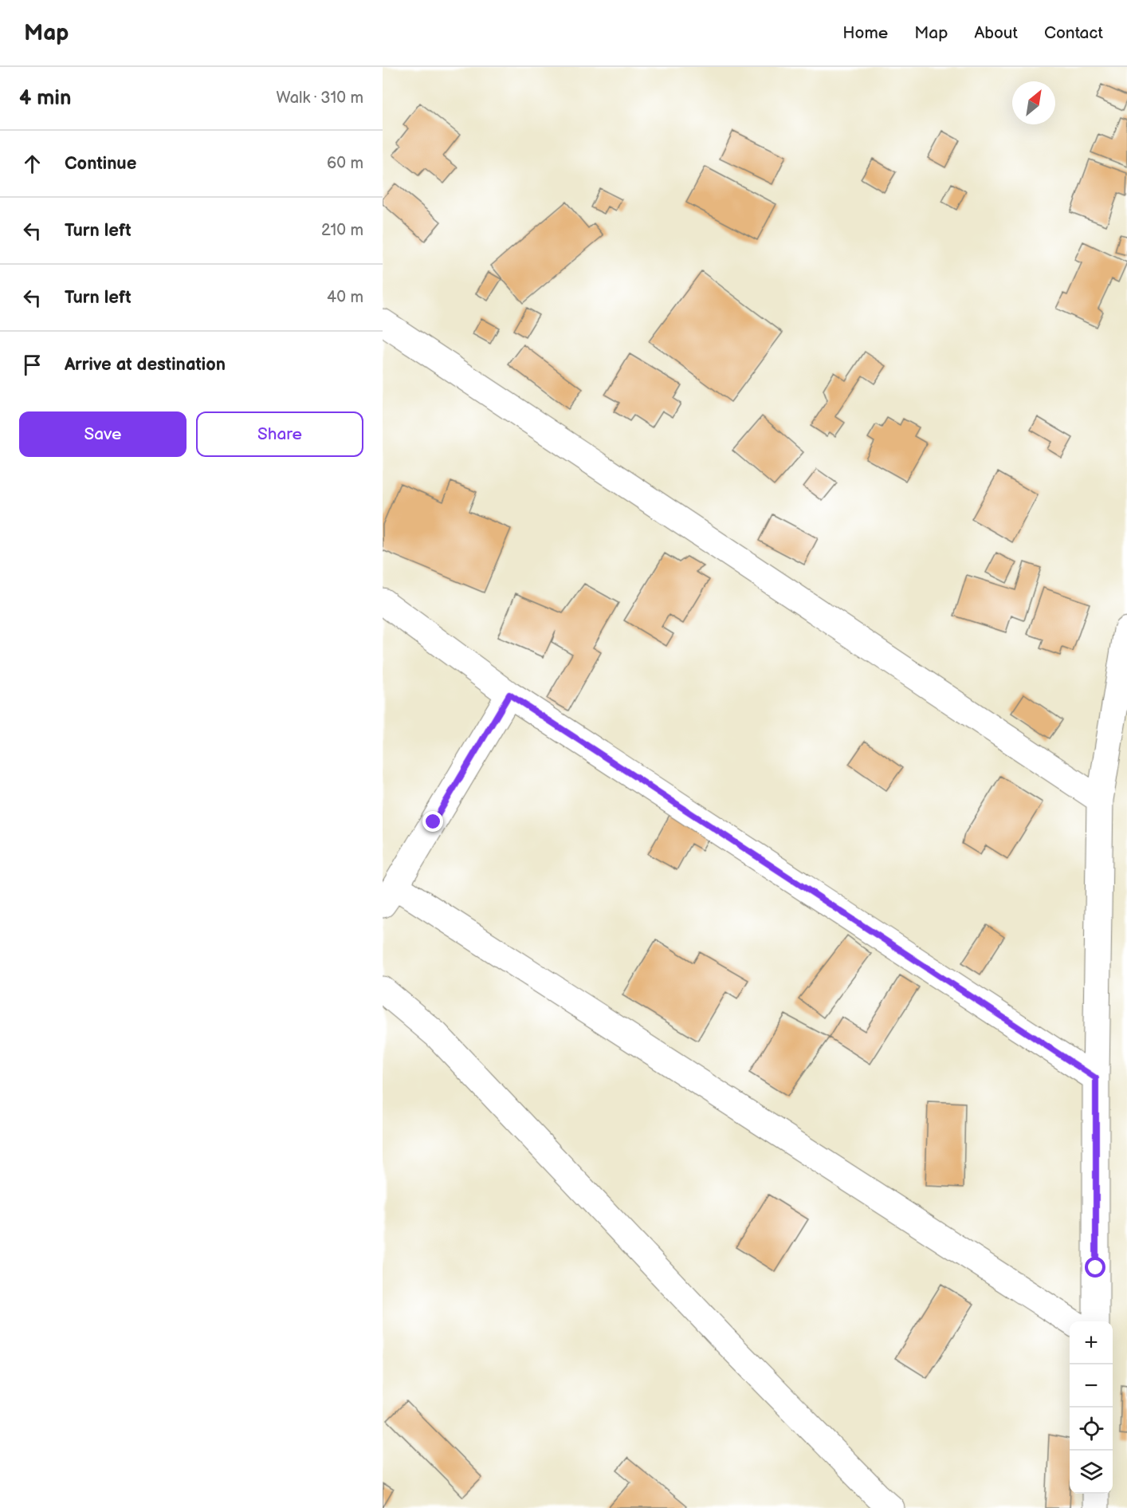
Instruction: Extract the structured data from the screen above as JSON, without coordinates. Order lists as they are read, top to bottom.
{
  "north": "top right",
  "page": {
    "header": "Map",
    "nav": [
      "Home",
      "Map",
      "About",
      "Contact"
    ],
    "heading": ["4 min", "Walk · 310 m"],
    "list": [
      ["Continue", "60 m"],
      ["Turn left", "210 m"],
      ["Turn left", "40 m"],
      "Arrive at destination"
    ],
    "buttons": ["Save", "Share"],
    "map_buttons": ["+", "−"]
  }
}
